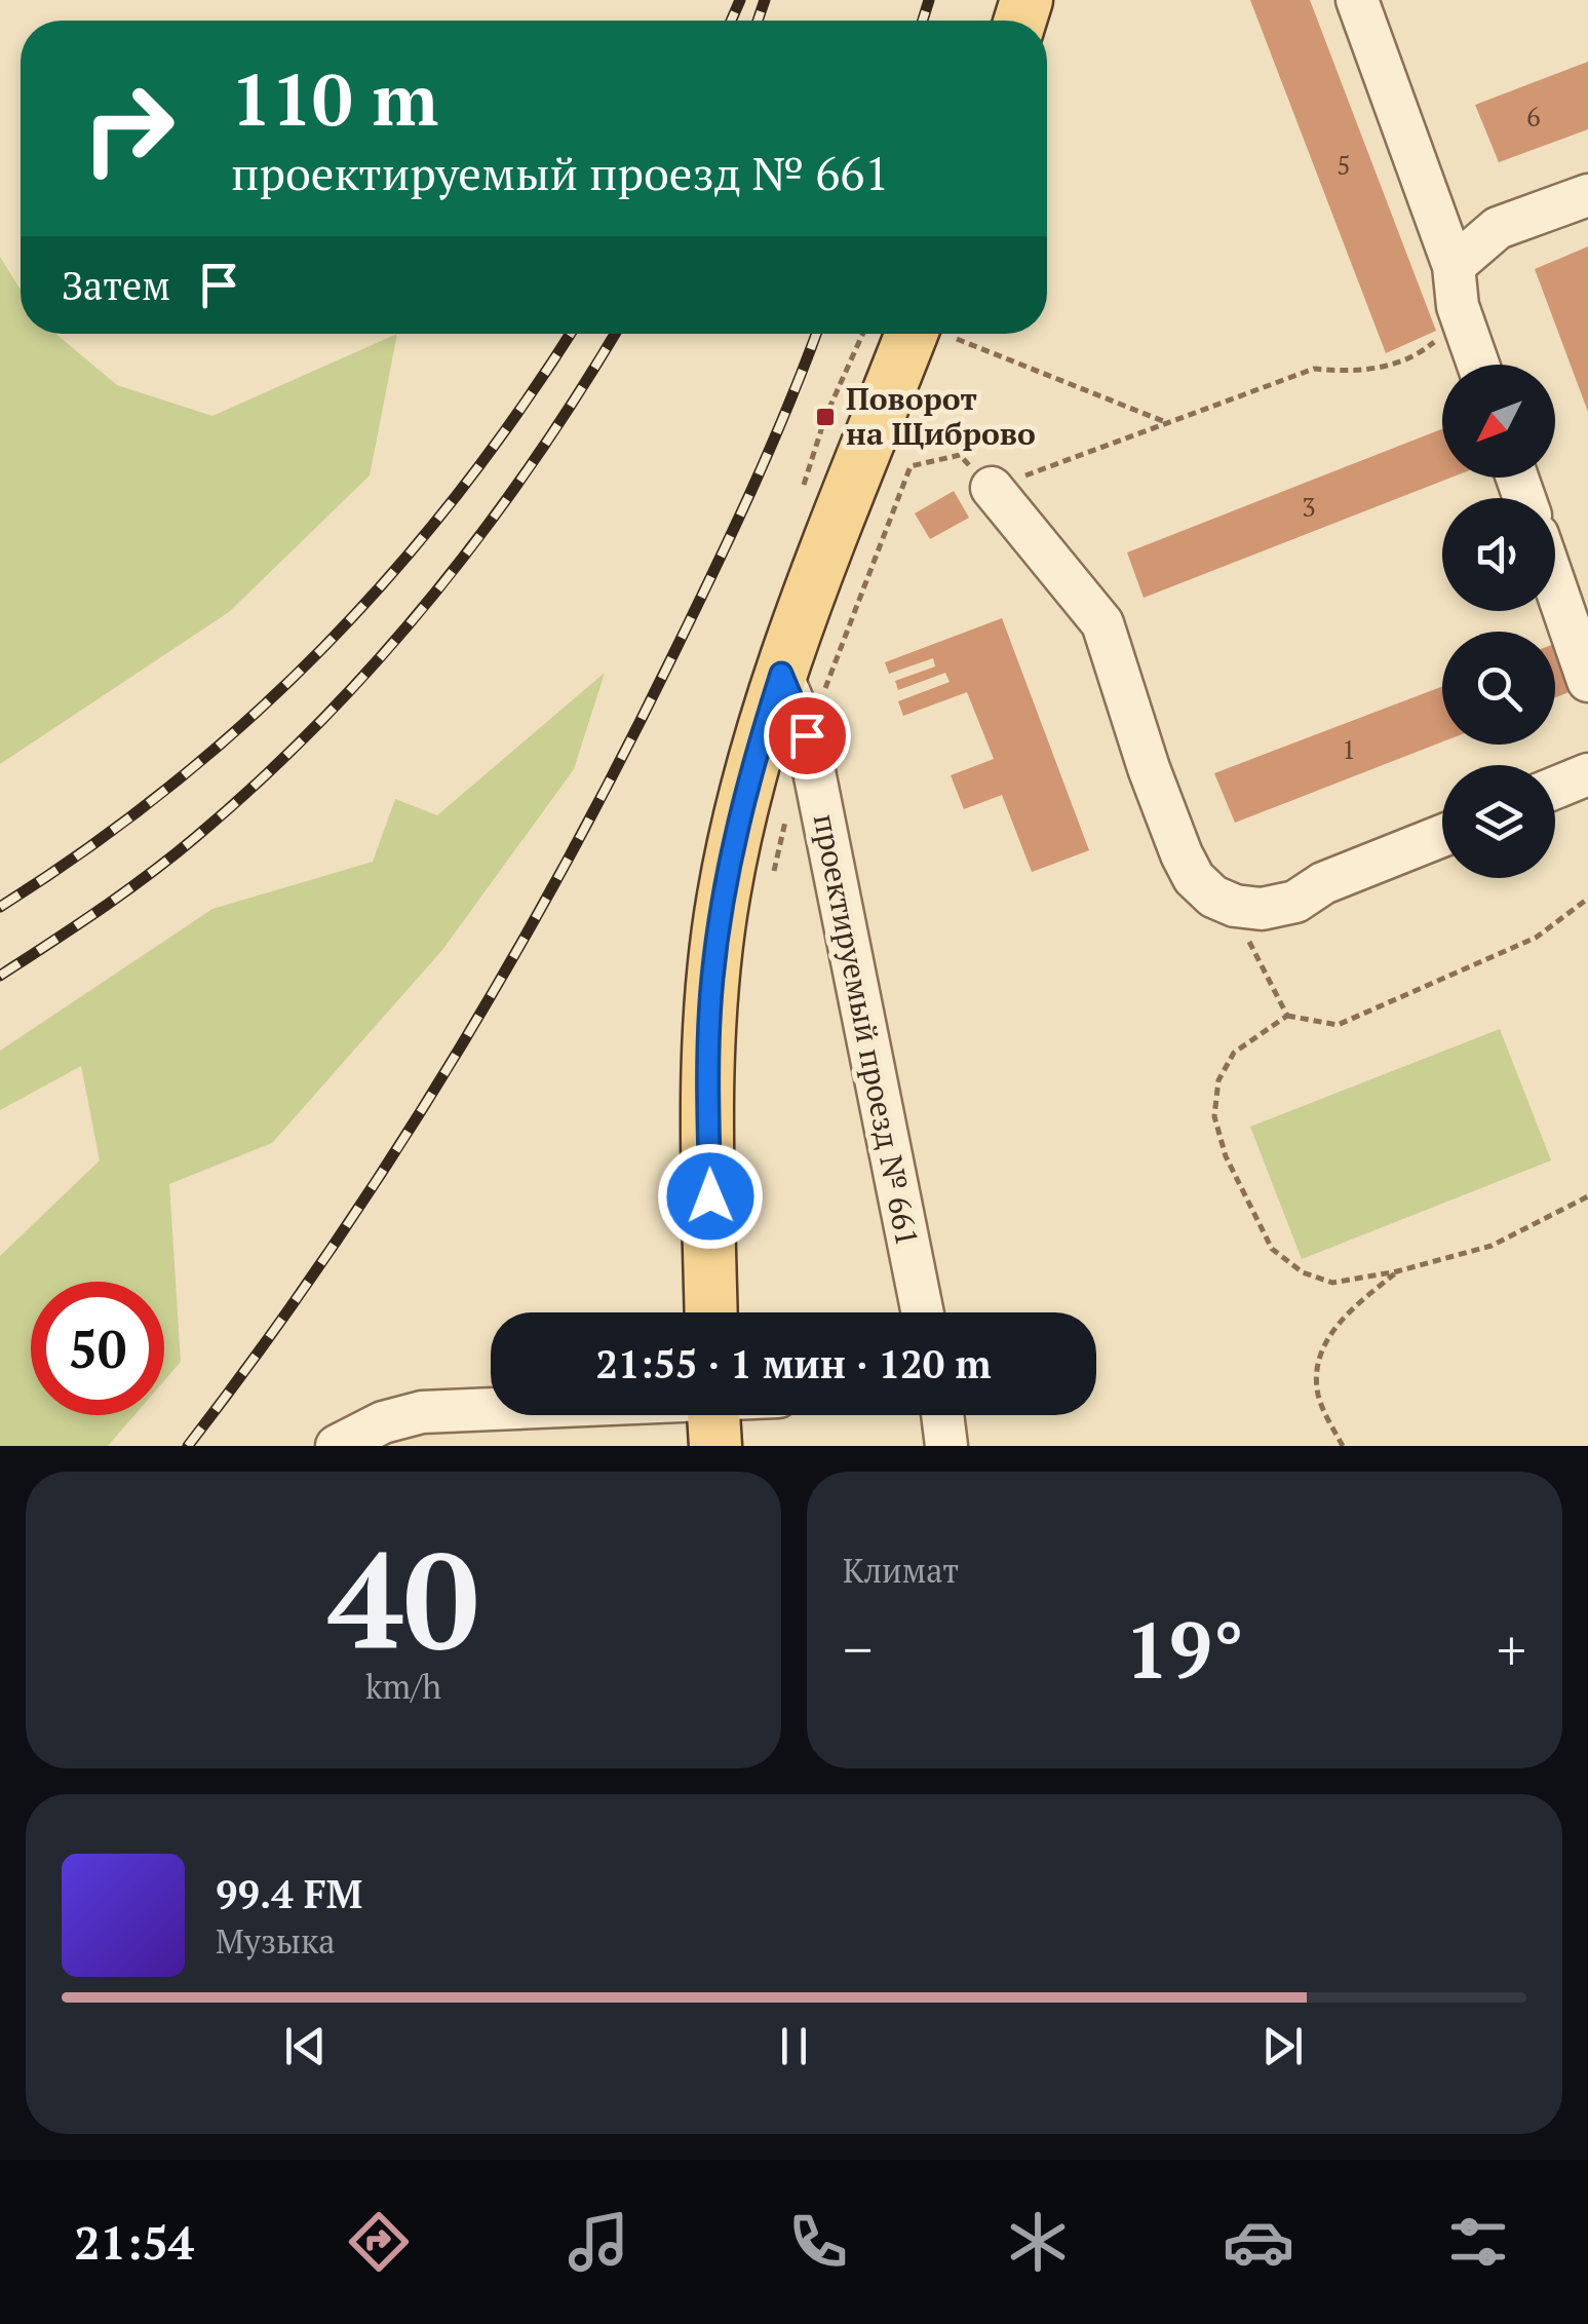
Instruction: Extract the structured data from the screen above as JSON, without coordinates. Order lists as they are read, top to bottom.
{
  "streets": {
    "street": ["проектируемый проезд № 661"]
  },
  "places": {
    "transit": ["Поворот на Щиброво"]
  },
  "house_numbers": [
    "6",
    "5",
    "3",
    "1"
  ],
  "north": "bottom left",
  "page": {
    "turn": ["110 m", "проектируемый проезд № 661"],
    "then": "Затем",
    "limit": "50",
    "trip": "21:55 · 1 мин · 120 m",
    "tile": [
      ["40", "km/h"],
      "Климат"
    ],
    "heat": ["−", "19°", "+"],
    "song": ["99.4 FM", "Музыка"],
    "tabs": "21:54"
  }
}
